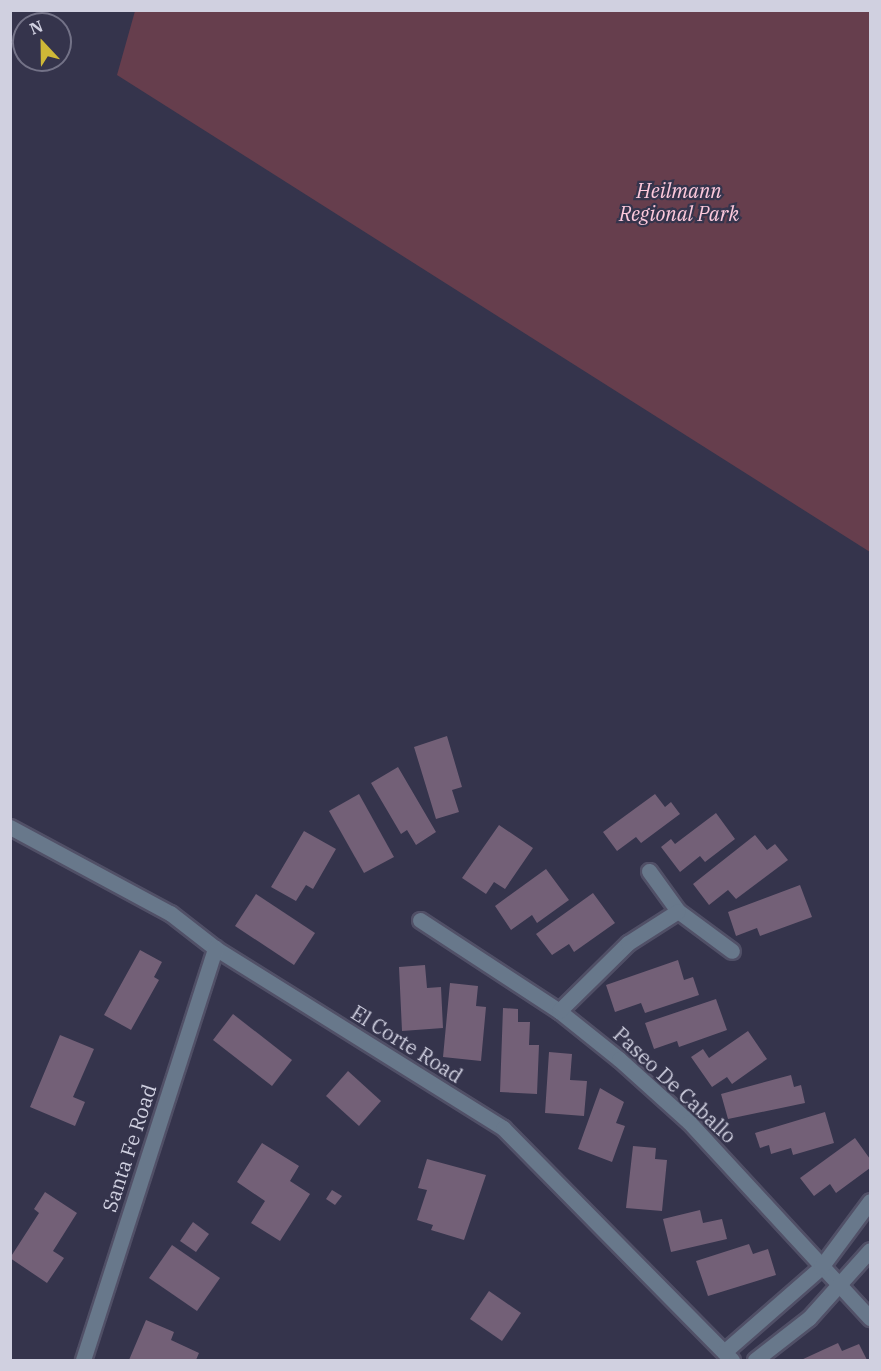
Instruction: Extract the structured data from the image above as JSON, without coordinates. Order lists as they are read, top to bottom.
{
  "streets": {
    "street": ["El Corte Road", "Paseo De Caballo", "Santa Fe Road"]
  },
  "crossings": [
    ["El Corte Road", "Santa Fe Road"]
  ],
  "parks": ["Heilmann Regional Park"],
  "north": "top"
}
